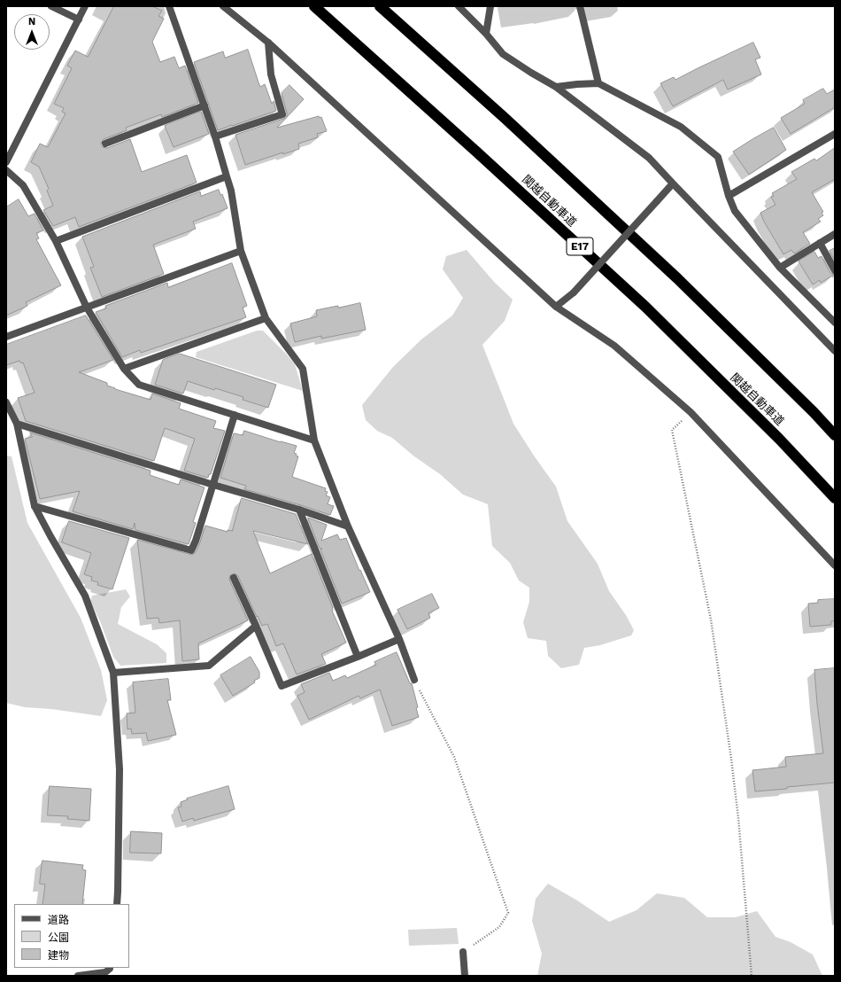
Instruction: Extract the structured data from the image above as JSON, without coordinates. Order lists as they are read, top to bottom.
{
  "streets": {
    "highway": ["関越自動車道", "E17"]
  },
  "legend": ["道路", "公園", "建物"],
  "north": "top"
}
